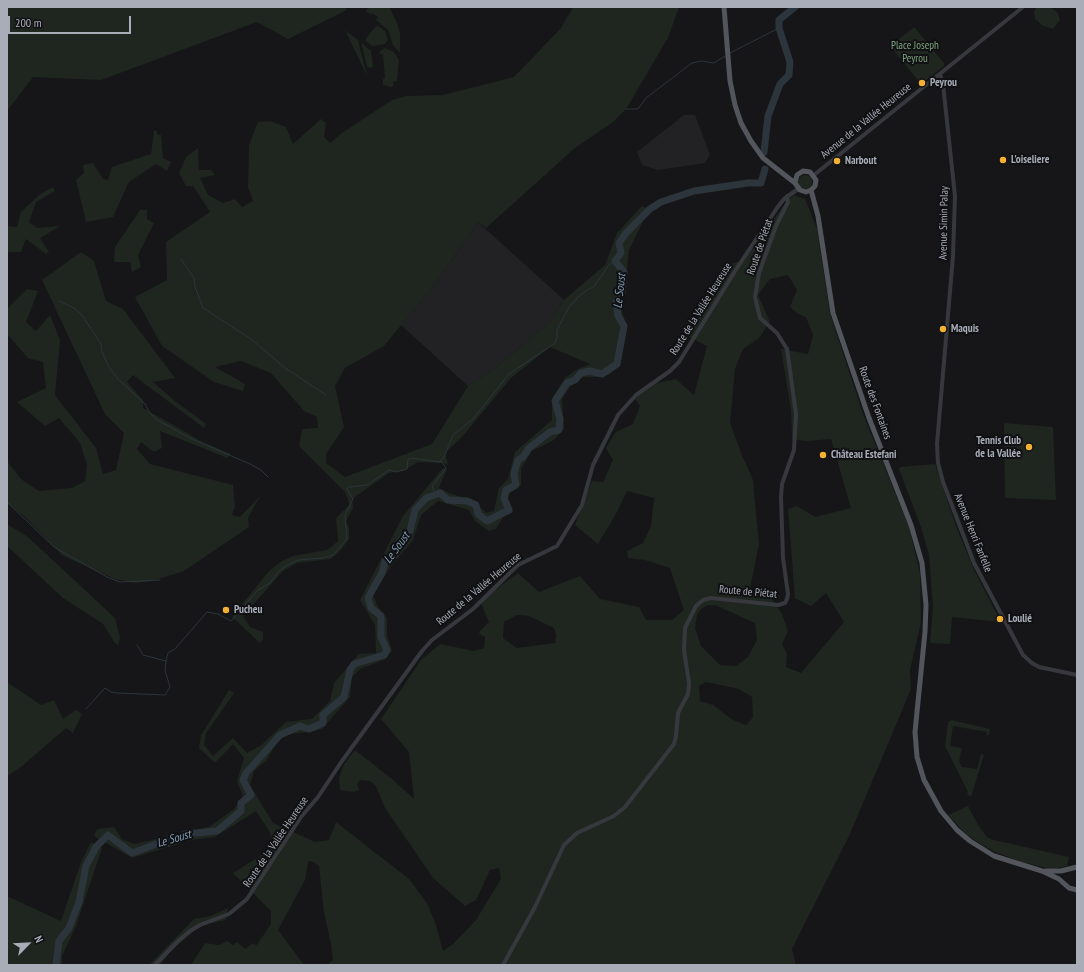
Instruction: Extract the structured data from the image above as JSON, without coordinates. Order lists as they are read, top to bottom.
{
  "streets": {
    "main road": ["Route des Fontaines"],
    "street": [
      "Avenue de la Vallée Heureuse",
      "Avenue Simin Palay",
      "Route de Piétat",
      "Route de la Vallée Heureuse",
      "Avenue Henri Fanfelle"
    ]
  },
  "crossings": [
    ["Avenue de la Vallée Heureuse", "Avenue Simin Palay"],
    ["Avenue de la Vallée Heureuse", "Route de la Vallée Heureuse"],
    ["Avenue de la Vallée Heureuse", "Route des Fontaines"],
    ["Avenue Simin Palay", "Avenue Henri Fanfelle"],
    ["Route de Piétat", "Route de la Vallée Heureuse"],
    ["Route de la Vallée Heureuse", "Route des Fontaines"]
  ],
  "water": ["Le Soust"],
  "parks": ["Place Joseph Peyrou"],
  "places": [
    "Peyrou",
    "L'oiseliere",
    "Narbout",
    "Maquis",
    "Tennis Club de la Vallée",
    "Château Estefani",
    "Pucheu",
    "Loulié"
  ],
  "scale_bar": "200 m",
  "north": "top right"
}
